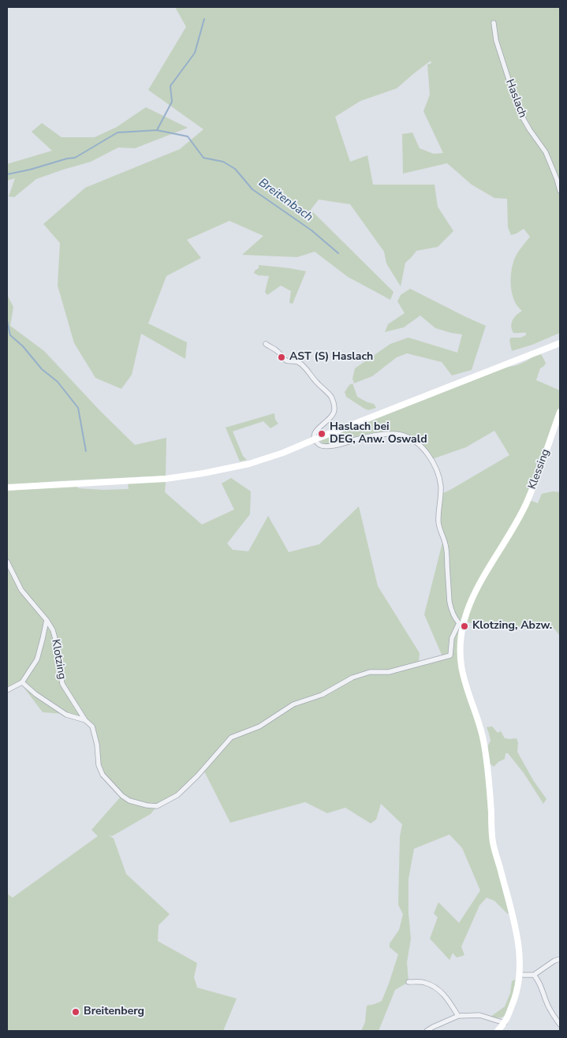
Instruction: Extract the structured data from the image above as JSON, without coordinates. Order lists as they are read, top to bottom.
{
  "streets": {
    "street": ["Haslach", "Klessing", "Klotzing"]
  },
  "crossings": [
    ["Klessing", "Klotzing"]
  ],
  "water": ["Breitenbach"],
  "places": [
    "AST (S) Haslach",
    "Haslach bei DEG, Anw. Oswald",
    "Klotzing, Abzw.",
    "Breitenberg"
  ]
}
